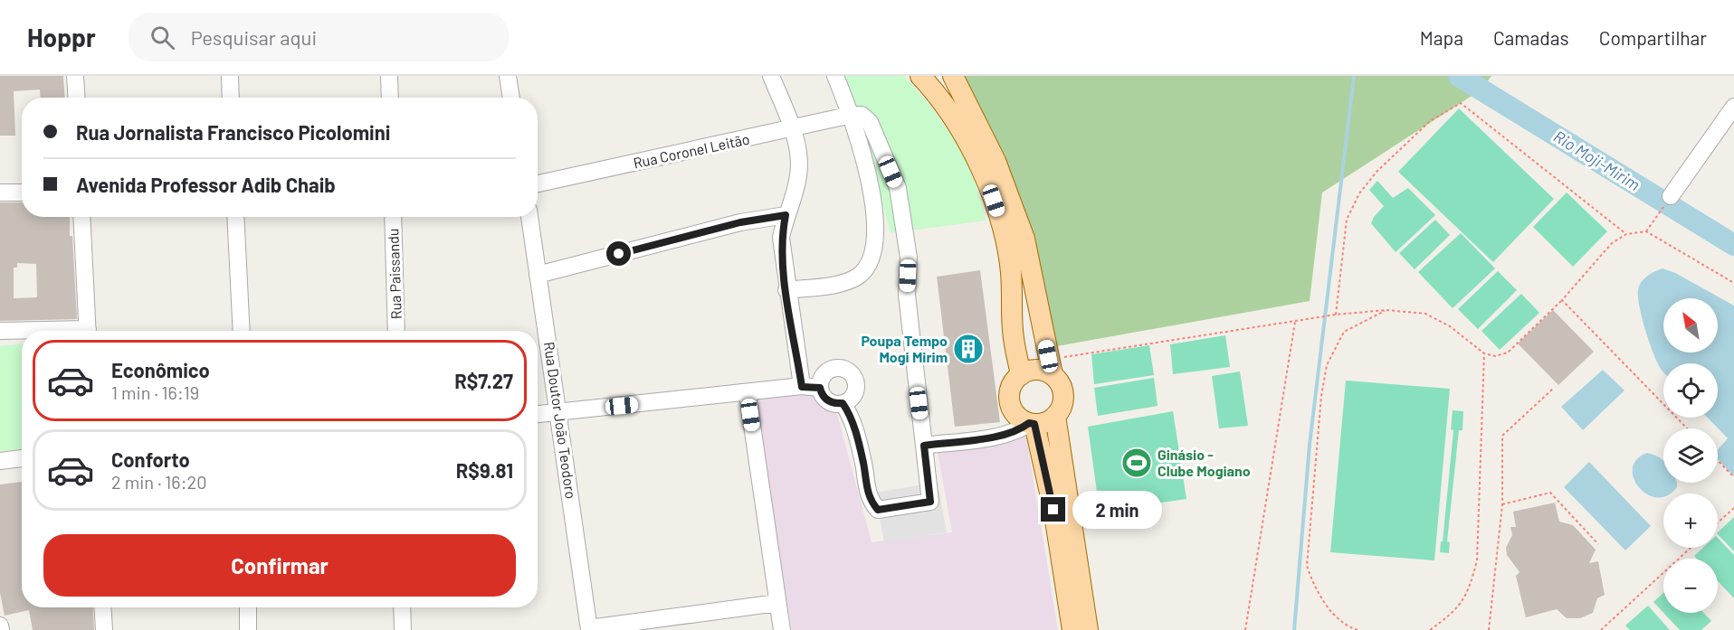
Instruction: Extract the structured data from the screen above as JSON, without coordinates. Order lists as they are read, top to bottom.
{
  "streets": {
    "street": ["Rua Coronel Leitão", "Rua Paissandu", "Rua Doutor João Teodoro"]
  },
  "water": ["Rio Moji-Mirim"],
  "places": {
    "building": ["Poupa Tempo Mogi Mirim"],
    "sports": ["Ginásio - Clube Mogiano"]
  },
  "north": "top left",
  "page": {
    "header": "Hoppr",
    "search": "Pesquisar aqui",
    "nav": ["Mapa", "Camadas", "Compartilhar"],
    "banner": ["Rua Jornalista Francisco Picolomini", "Avenida Professor Adib Chaib"],
    "map_buttons": ["+", "−"],
    "list": [
      {
        "name": "Econômico",
        "note": "1 min · 16:19",
        "value": "R$7.27"
      },
      {
        "name": "Conforto",
        "note": "2 min · 16:20",
        "value": "R$9.81"
      }
    ],
    "bubble": "2 min",
    "buttons": "Confirmar"
  }
}
